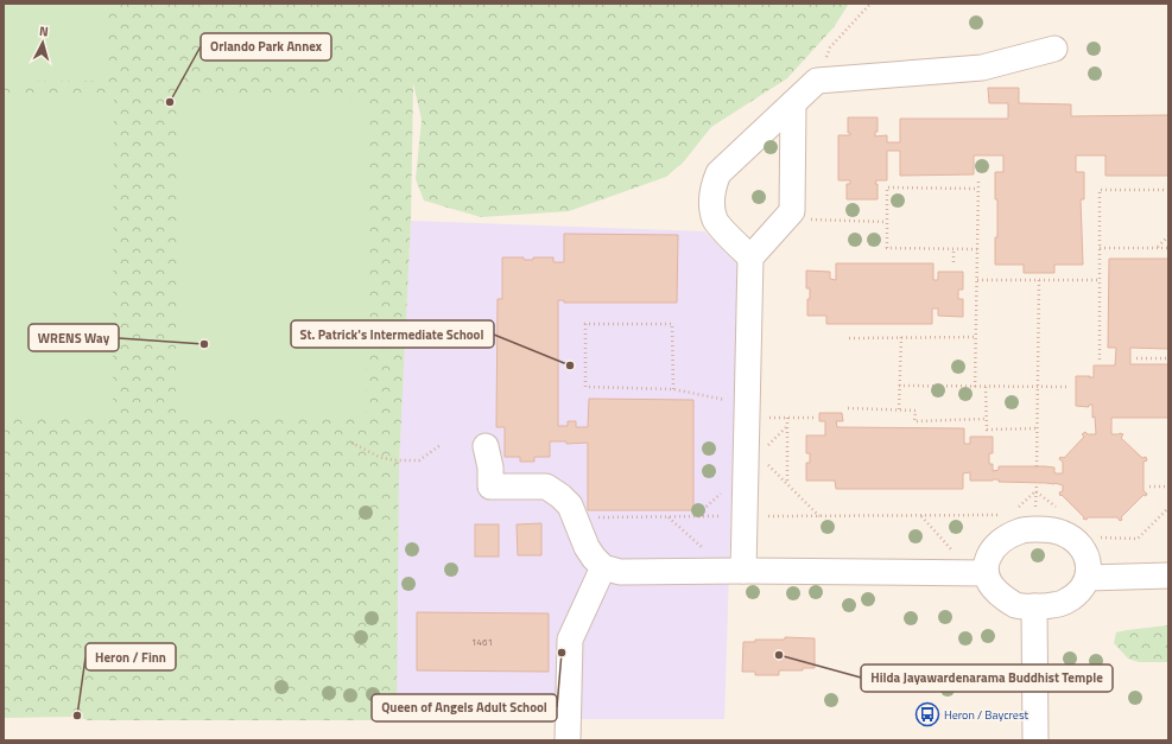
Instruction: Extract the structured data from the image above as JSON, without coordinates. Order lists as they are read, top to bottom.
{
  "places": {
    "other": [
      "Orlando Park Annex",
      "WRENS Way",
      "St. Patrick's Intermediate School",
      "Queen of Angels Adult School",
      "Hilda Jayawardenarama Buddhist Temple",
      "Heron / Finn"
    ],
    "bus stop": ["Heron / Baycrest"]
  },
  "house_numbers": ["1461"],
  "north": "top"
}
